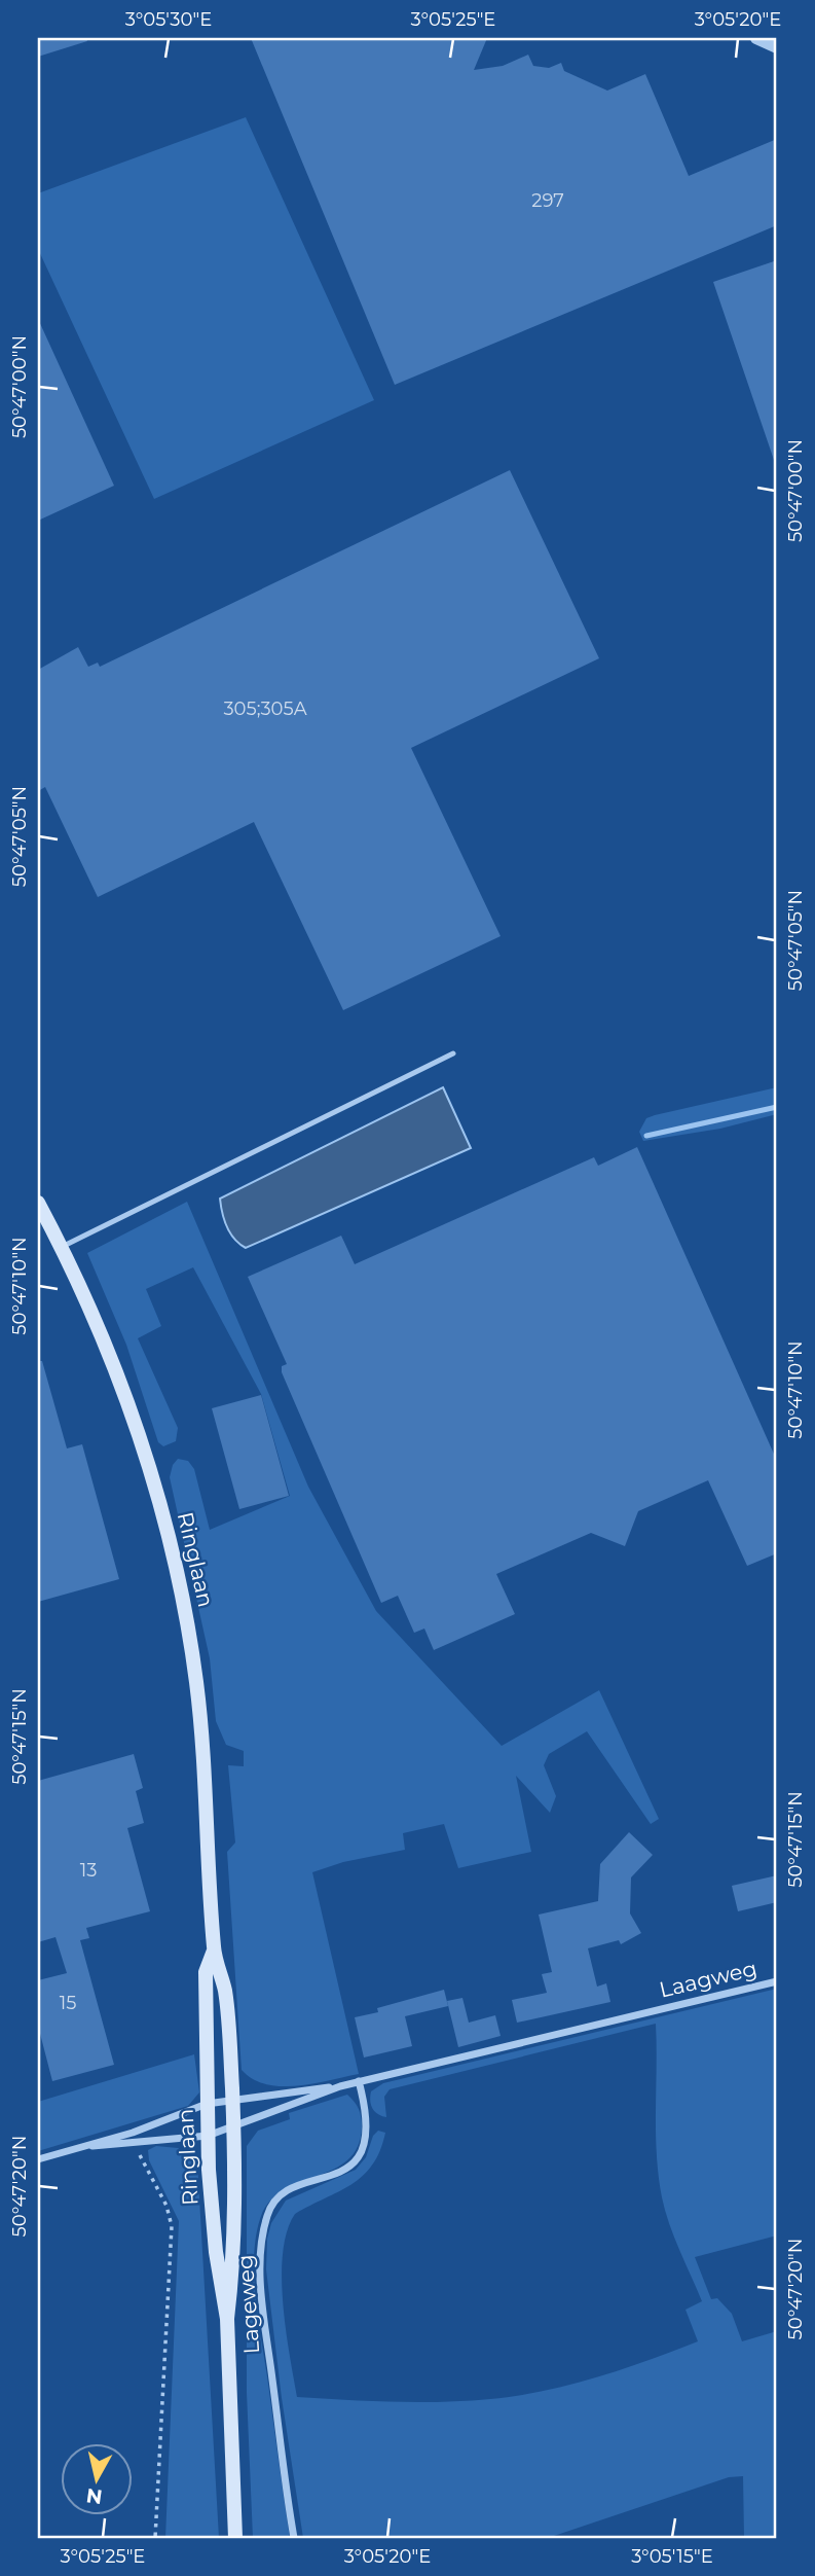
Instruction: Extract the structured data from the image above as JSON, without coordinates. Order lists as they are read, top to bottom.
{
  "streets": {
    "main road": ["Ringlaan"],
    "street": ["Laagweg", "Lageweg"]
  },
  "crossings": [
    ["Laagweg", "Lageweg"]
  ],
  "house_numbers": [
    "297",
    "305;305A",
    "13",
    "15"
  ],
  "north": "bottom",
  "coordinates": [
    "3°05'30\"E",
    "3°05'25\"E",
    "3°05'20\"E",
    "50°47'00\"N",
    "50°47'05\"N",
    "50°47'10\"N",
    "50°47'15\"N",
    "50°47'20\"N",
    "3°05'15\"E"
  ]
}
